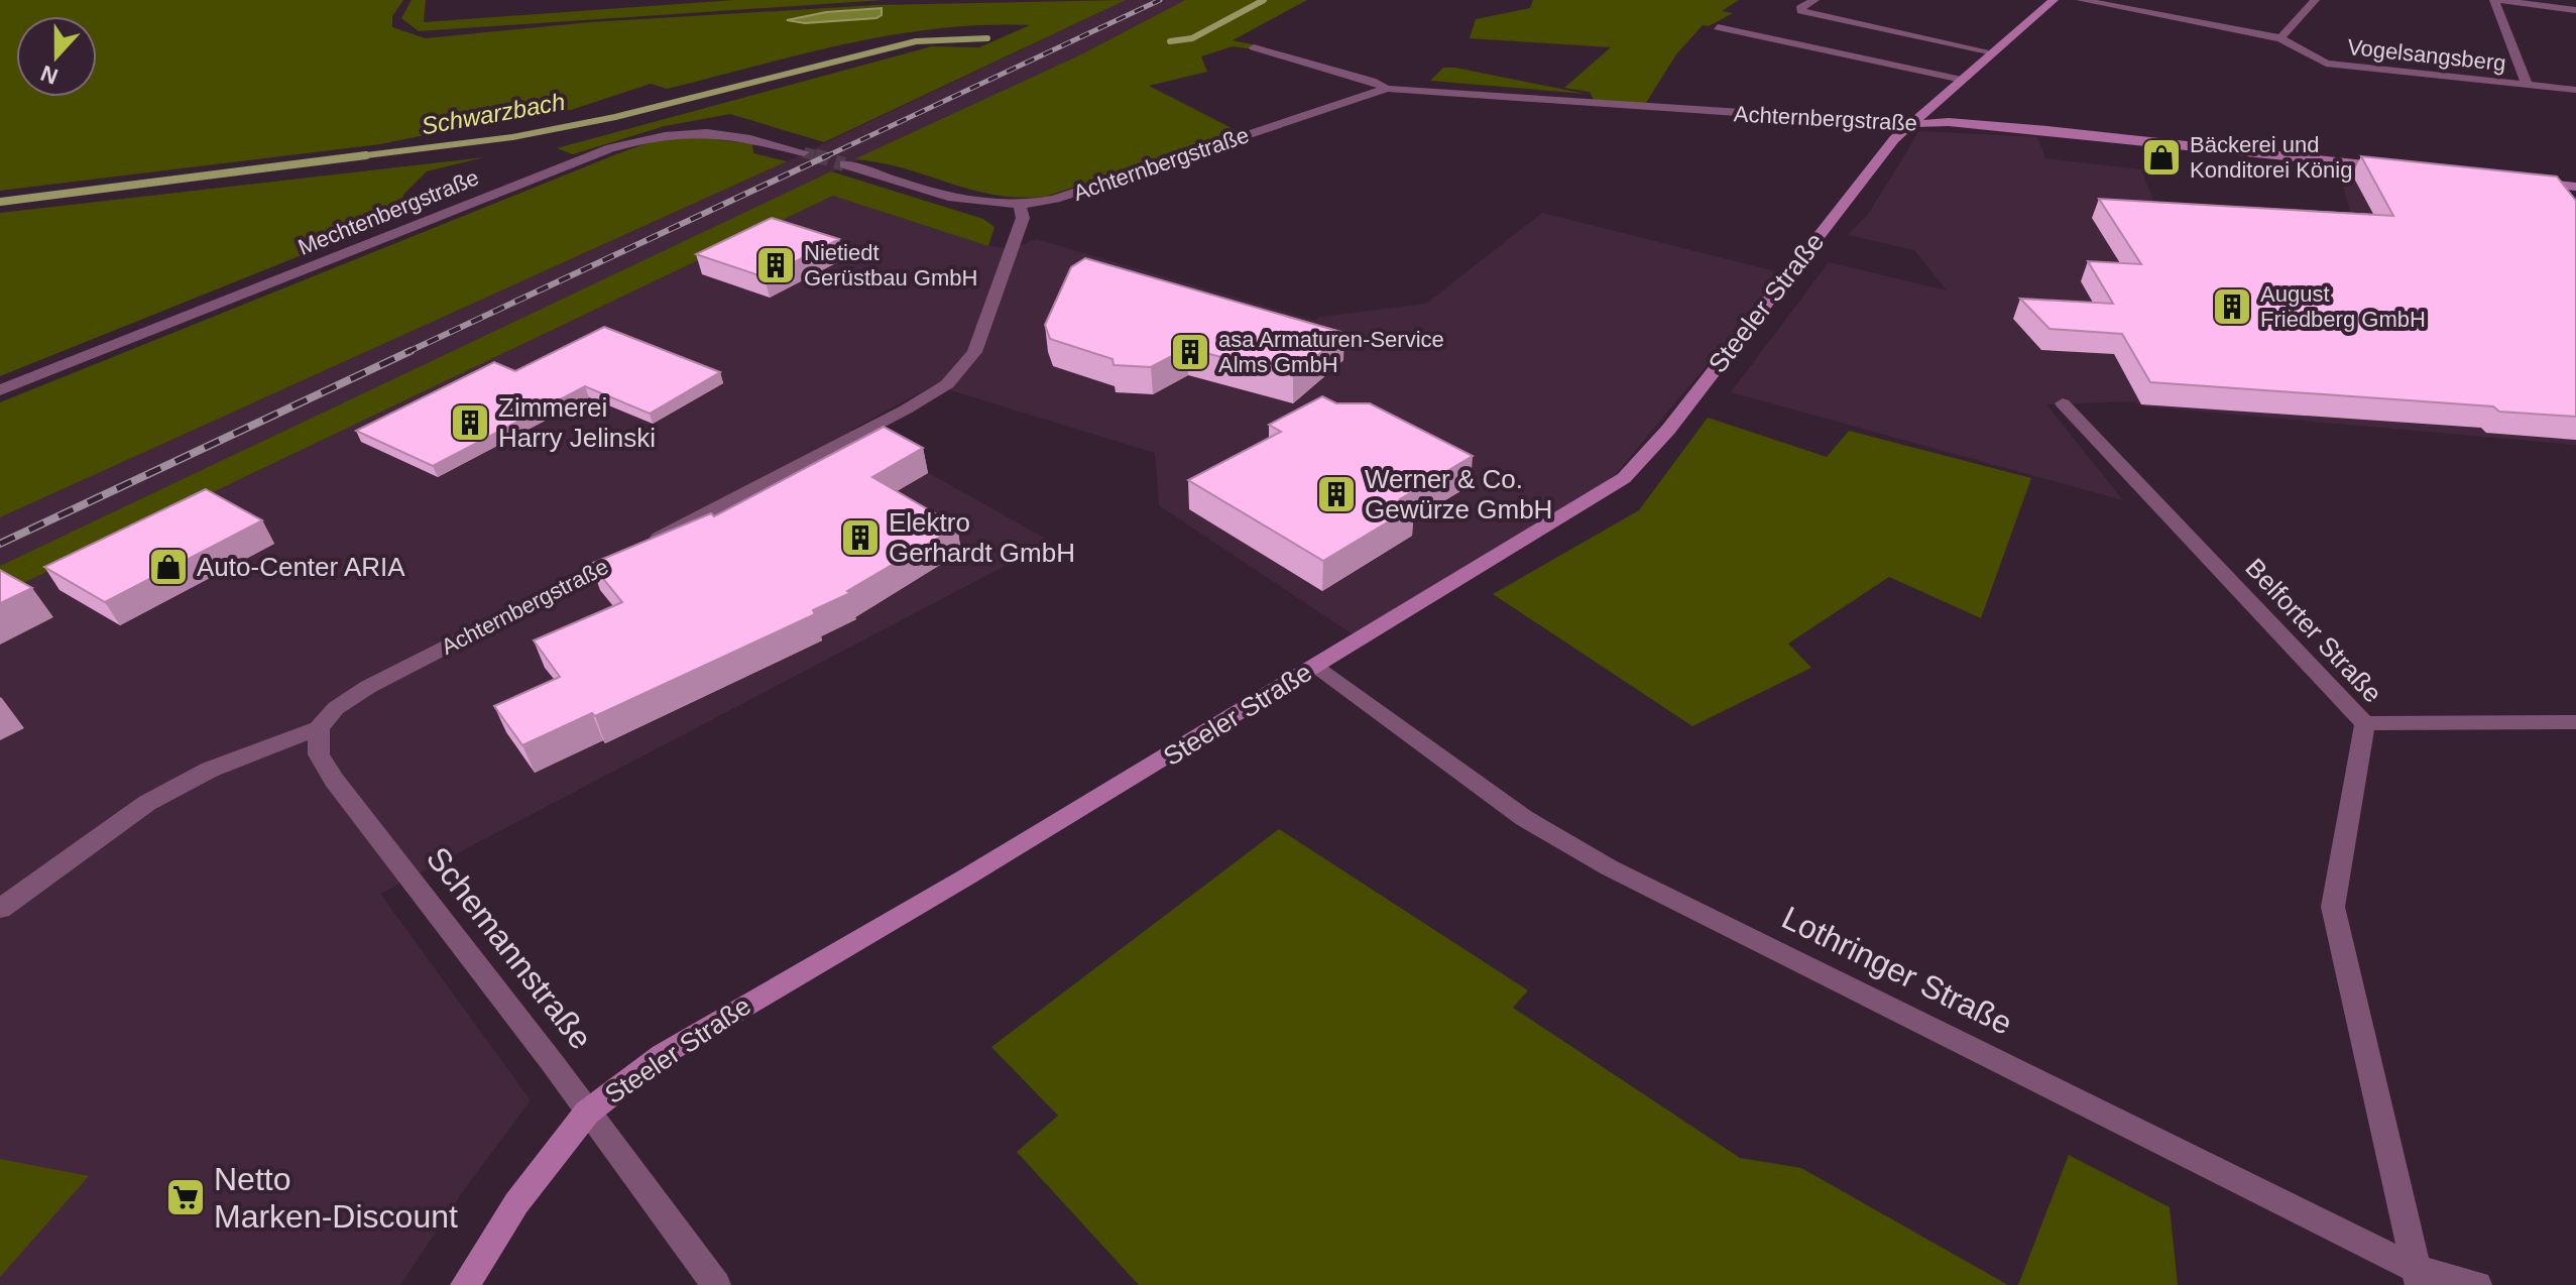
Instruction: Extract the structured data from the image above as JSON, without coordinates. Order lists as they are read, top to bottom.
{
  "streets": {
    "main road": ["Achternbergstraße", "Steeler Straße"],
    "street": [
      "Vogelsangsberg",
      "Mechtenbergstraße",
      "Belforter Straße",
      "Schemannstraße",
      "Lothringer Straße"
    ]
  },
  "crossings": [
    ["Achternbergstraße", "Steeler Straße"],
    ["Achternbergstraße", "Schemannstraße"],
    ["Steeler Straße", "Schemannstraße"],
    ["Steeler Straße", "Lothringer Straße"],
    ["Belforter Straße", "Lothringer Straße"]
  ],
  "water": ["Schwarzbach"],
  "places": {
    "shop": ["Bäckerei und Konditorei König", "Auto-Center ARIA"],
    "building": [
      "Nietiedt Gerüstbau GmbH",
      "August Friedberg GmbH",
      "asa Armaturen-Service Alms GmbH",
      "Zimmerei Harry Jelinski",
      "Werner & Co. Gewürze GmbH",
      "Elektro Gerhardt GmbH"
    ],
    "supermarket": ["Netto Marken-Discount"]
  },
  "north": "bottom"
}
